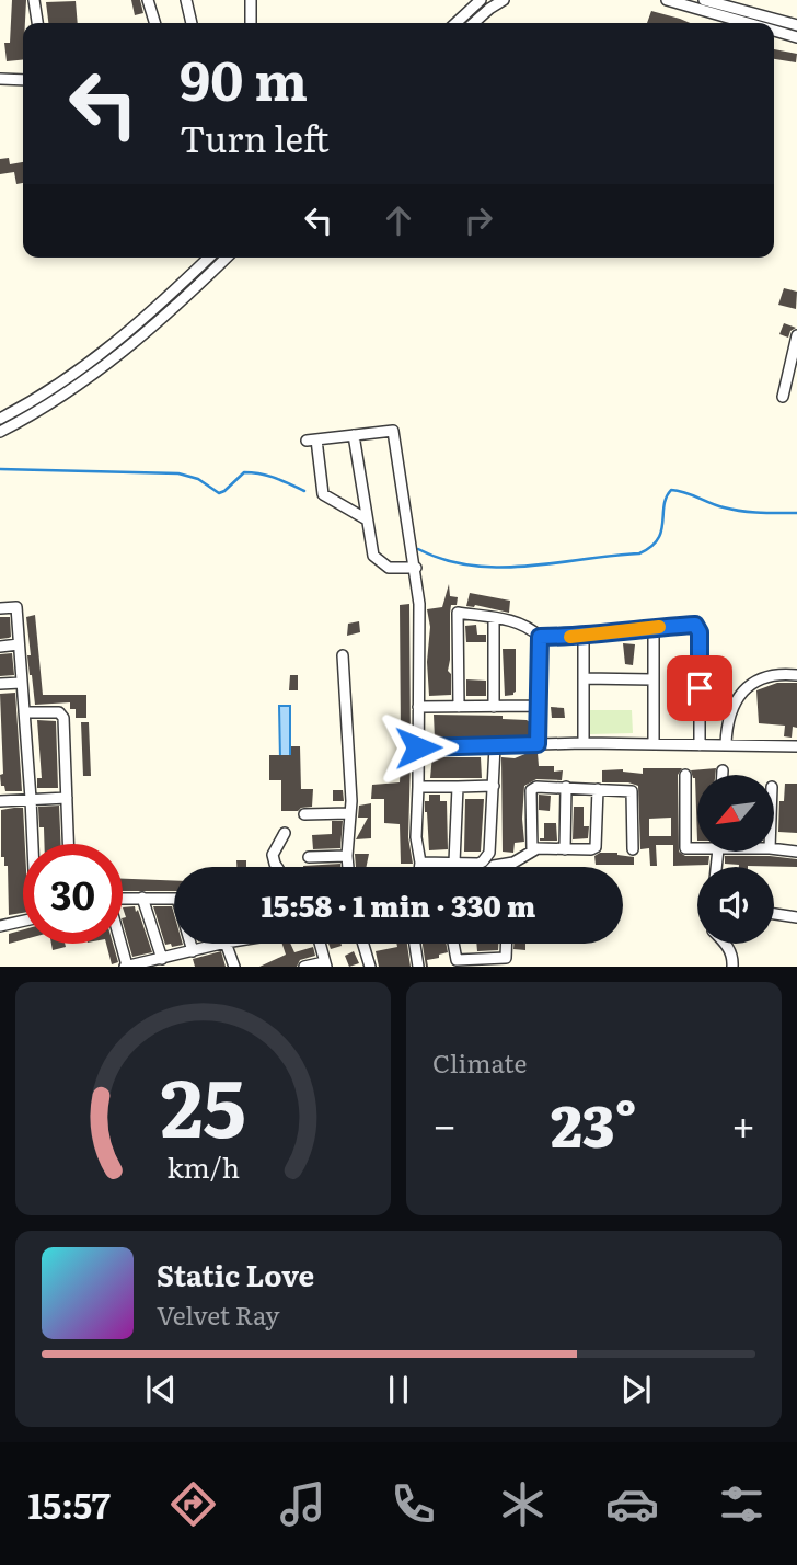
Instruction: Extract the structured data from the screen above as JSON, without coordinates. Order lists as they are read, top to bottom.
{
  "north": "bottom left",
  "page": {
    "turn": ["90 m", "Turn left"],
    "limit": "30",
    "trip": "15:58 · 1 min · 330 m",
    "tile": "Climate",
    "heat": ["−", "23°", "+"],
    "song": ["Static Love", "Velvet Ray"],
    "tabs": "15:57",
    "gauge": ["25", "km/h"]
  }
}
